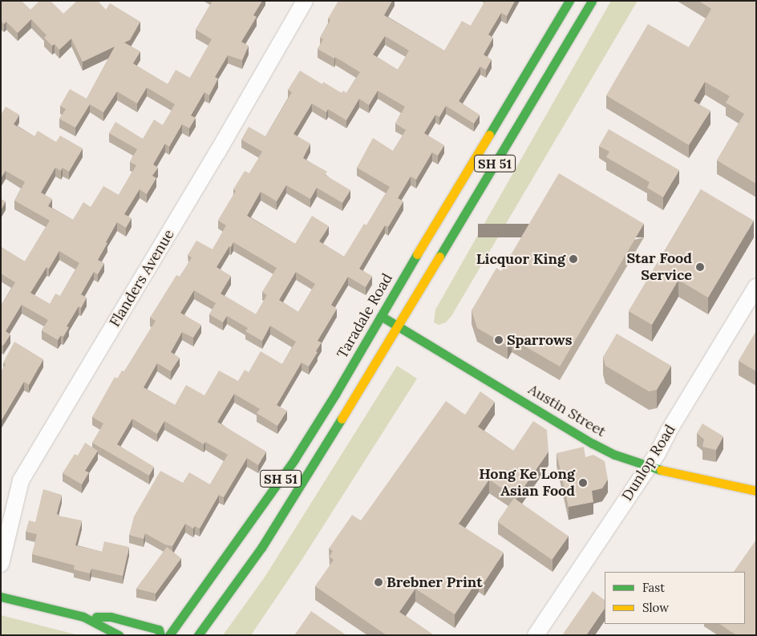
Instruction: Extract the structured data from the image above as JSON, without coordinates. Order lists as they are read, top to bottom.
{
  "streets": {
    "main road": ["SH 51", "Taradale Road", "Austin Street"],
    "street": ["Flanders Avenue", "Dunlop Road"]
  },
  "crossings": [
    ["SH 51", "Austin Street"],
    ["Taradale Road", "Austin Street"],
    ["Austin Street", "Dunlop Road"]
  ],
  "places": [
    "Licquor King",
    "Star Food Service",
    "Sparrows",
    "Hong Ke Long Asian Food",
    "Brebner Print"
  ],
  "legend": ["Fast", "Slow"]
}
